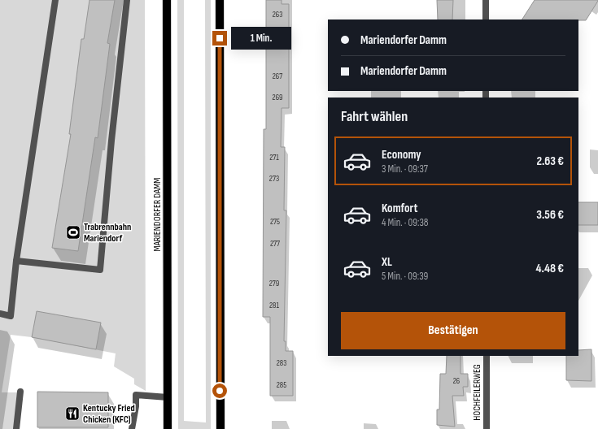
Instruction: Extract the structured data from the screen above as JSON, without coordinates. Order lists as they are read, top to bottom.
{
  "streets": {
    "main road": ["MARIENDORFER DAMM"],
    "street": ["HOCHFEILERWEG"]
  },
  "places": {
    "sports": ["Trabrennbahn Mariendorf"],
    "restaurant": ["Kentucky Fried Chicken (KFC)"]
  },
  "house_numbers": [
    "263",
    "267",
    "269",
    "271",
    "273",
    "275",
    "277",
    "279",
    "281",
    "283",
    "26",
    "285"
  ],
  "page": {
    "banner": ["Mariendorfer Damm", "Mariendorfer Damm"],
    "bubble": "1 Min.",
    "heading": "Fahrt wählen",
    "list": [
      {
        "name": "Economy",
        "note": "3 Min. · 09:37",
        "value": "2.63 €"
      },
      {
        "name": "Komfort",
        "note": "4 Min. · 09:38",
        "value": "3.56 €"
      },
      {
        "name": "XL",
        "note": "5 Min. · 09:39",
        "value": "4.48 €"
      }
    ],
    "buttons": "Bestätigen"
  }
}
